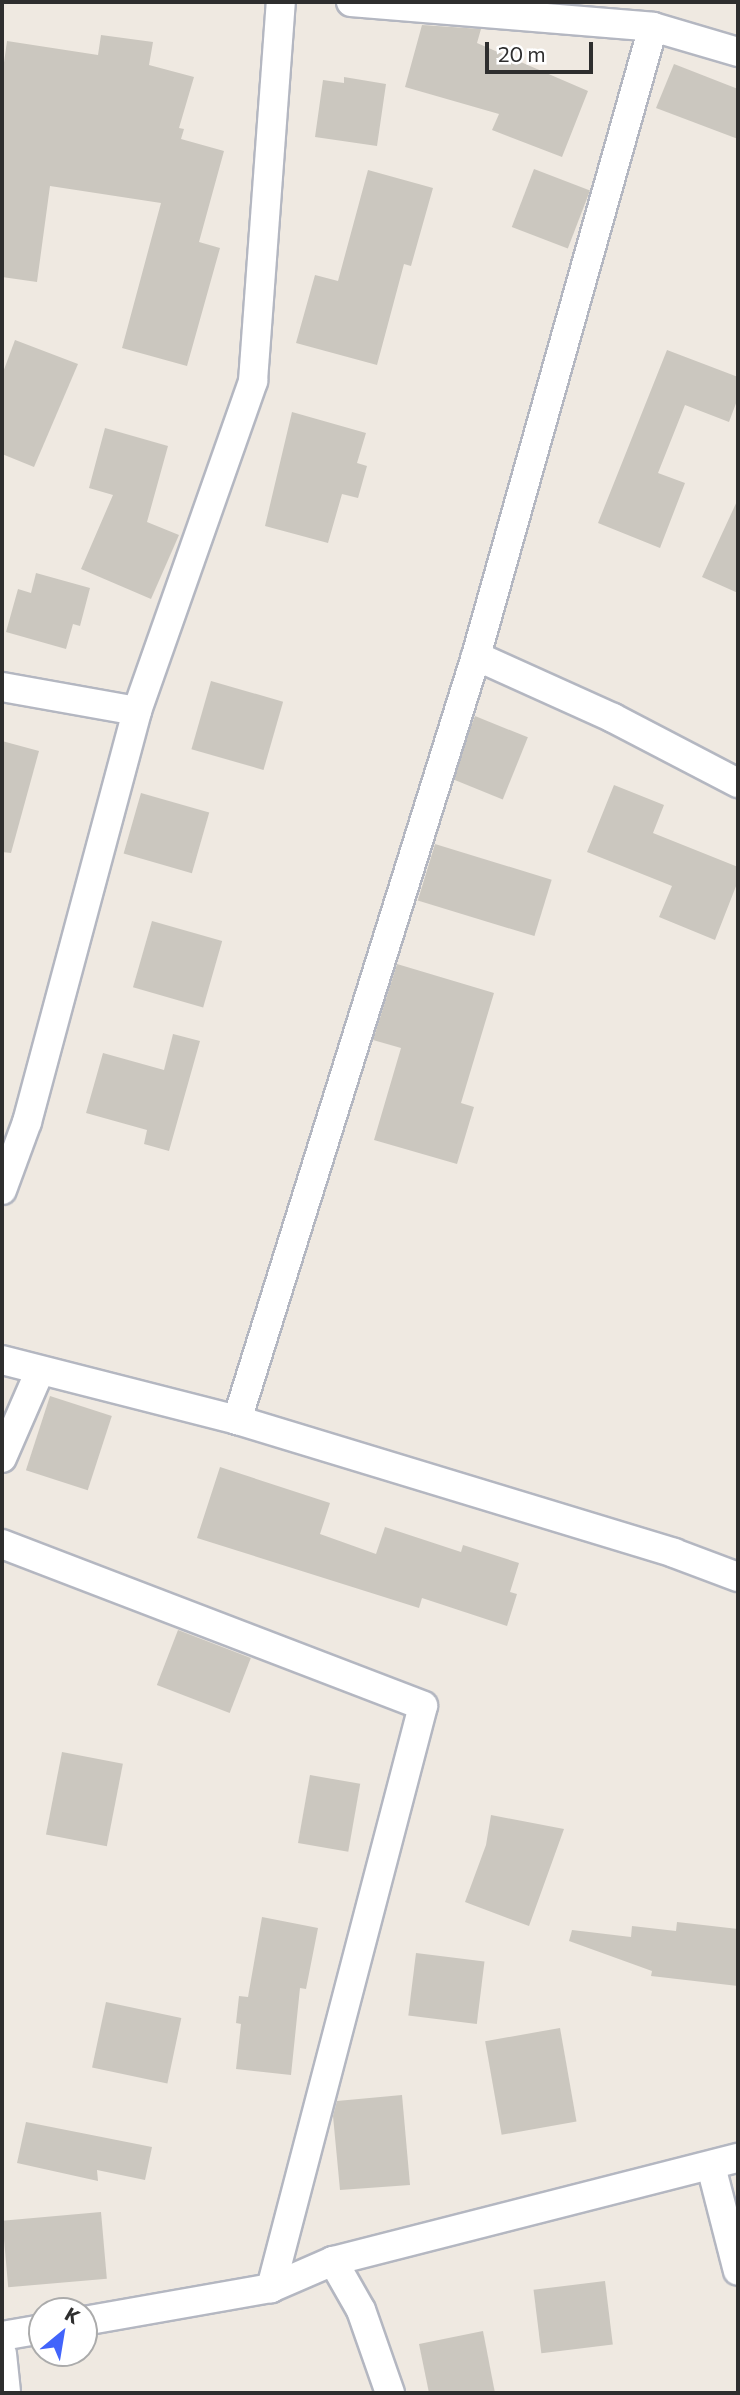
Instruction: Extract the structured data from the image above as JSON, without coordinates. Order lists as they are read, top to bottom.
{
  "scale_bar": "20 m",
  "north": "top right"
}
